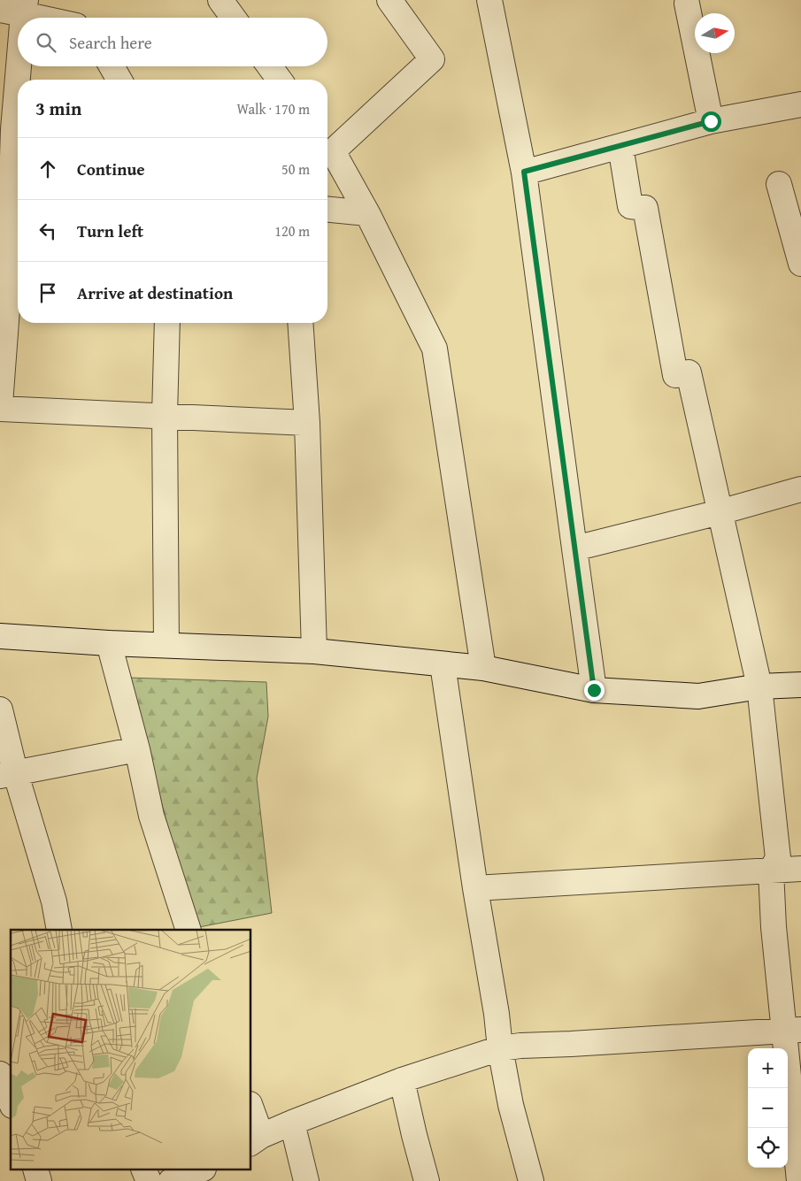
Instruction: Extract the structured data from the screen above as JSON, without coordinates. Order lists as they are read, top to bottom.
{
  "north": "right",
  "page": {
    "search": "Search here",
    "heading": ["3 min", "Walk · 170 m"],
    "list": [
      ["Continue", "50 m"],
      ["Turn left", "120 m"],
      "Arrive at destination"
    ],
    "map_buttons": ["+", "−"]
  }
}
